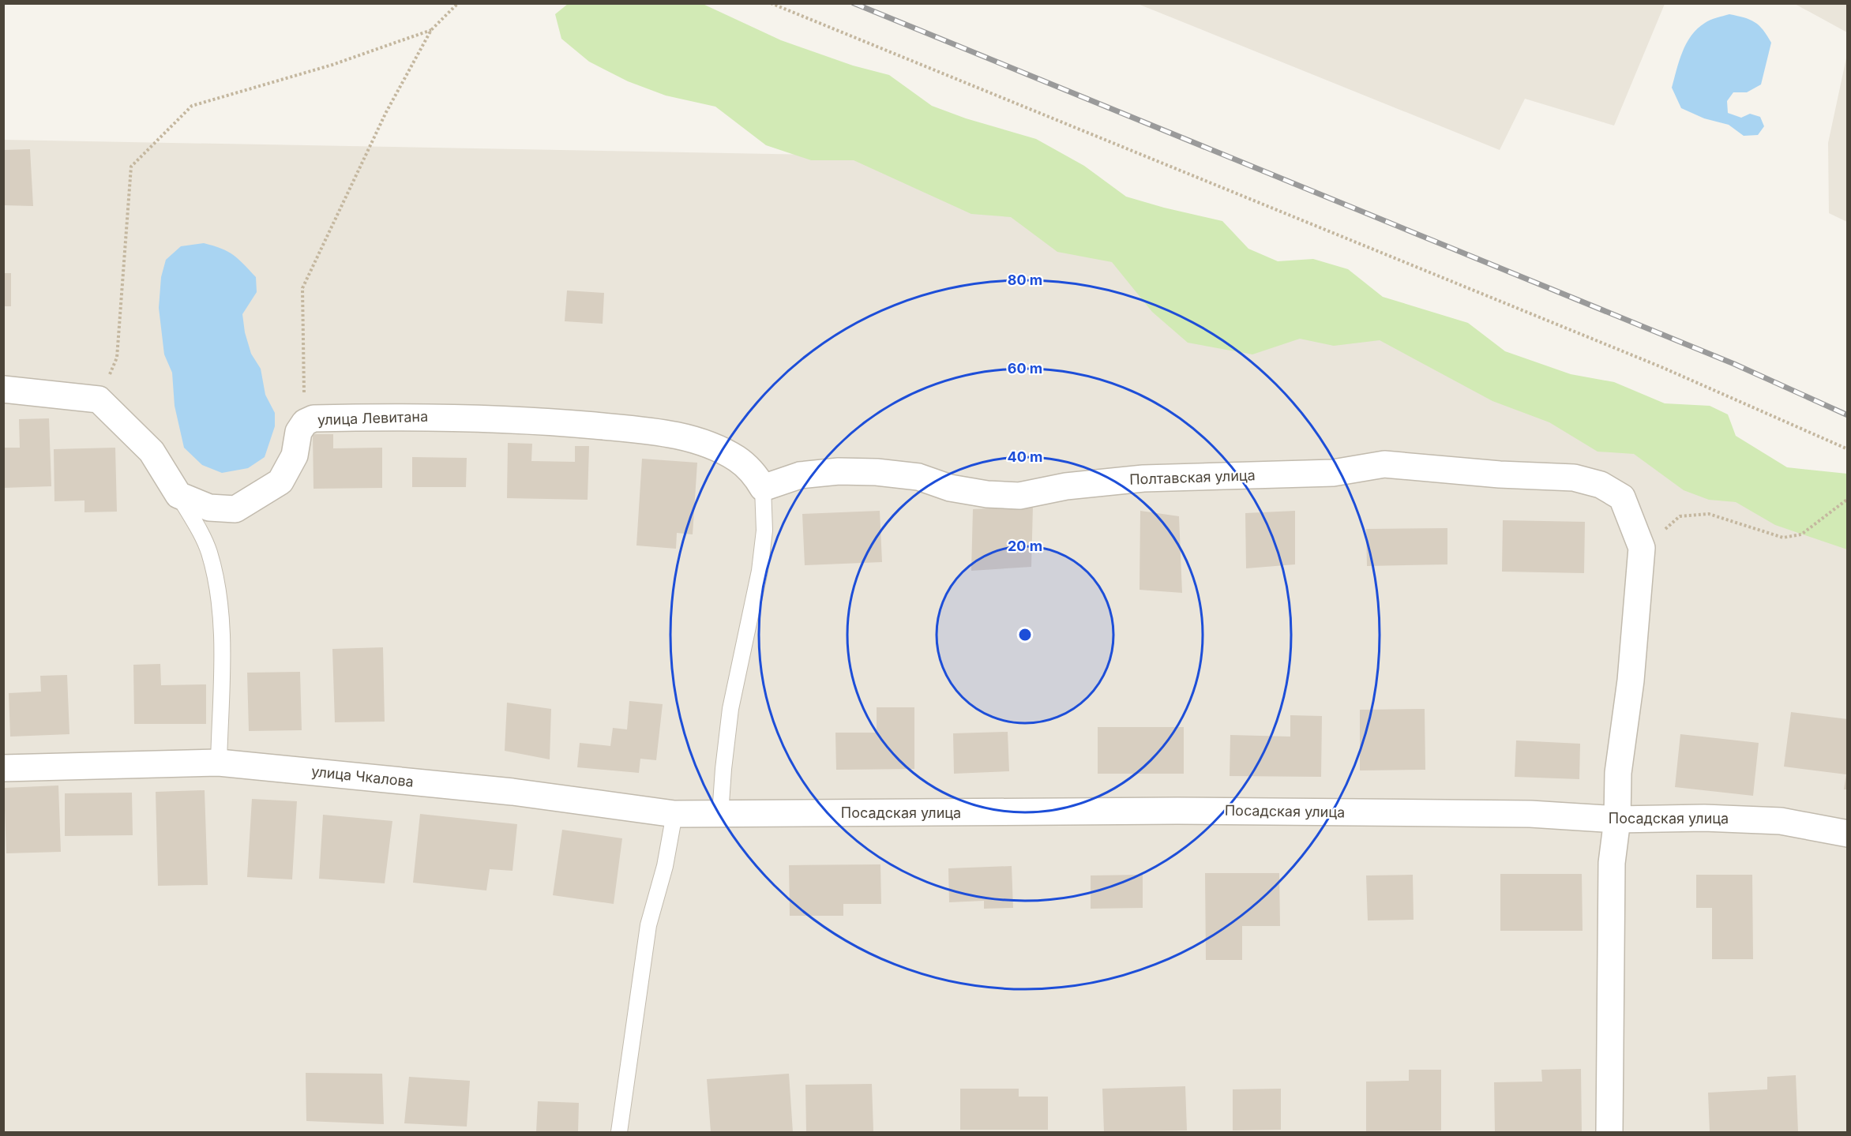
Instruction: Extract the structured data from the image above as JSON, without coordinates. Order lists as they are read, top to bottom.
{
  "streets": {
    "street": [
      "улица Левитана",
      "Полтавская улица",
      "улица Чкалова",
      "Посадская улица"
    ]
  },
  "crossings": [
    ["улица Левитана", "Полтавская улица"],
    ["улица Чкалова", "Посадская улица"]
  ],
  "rings": [
    "80 m",
    "60 m",
    "40 m",
    "20 m"
  ]
}
